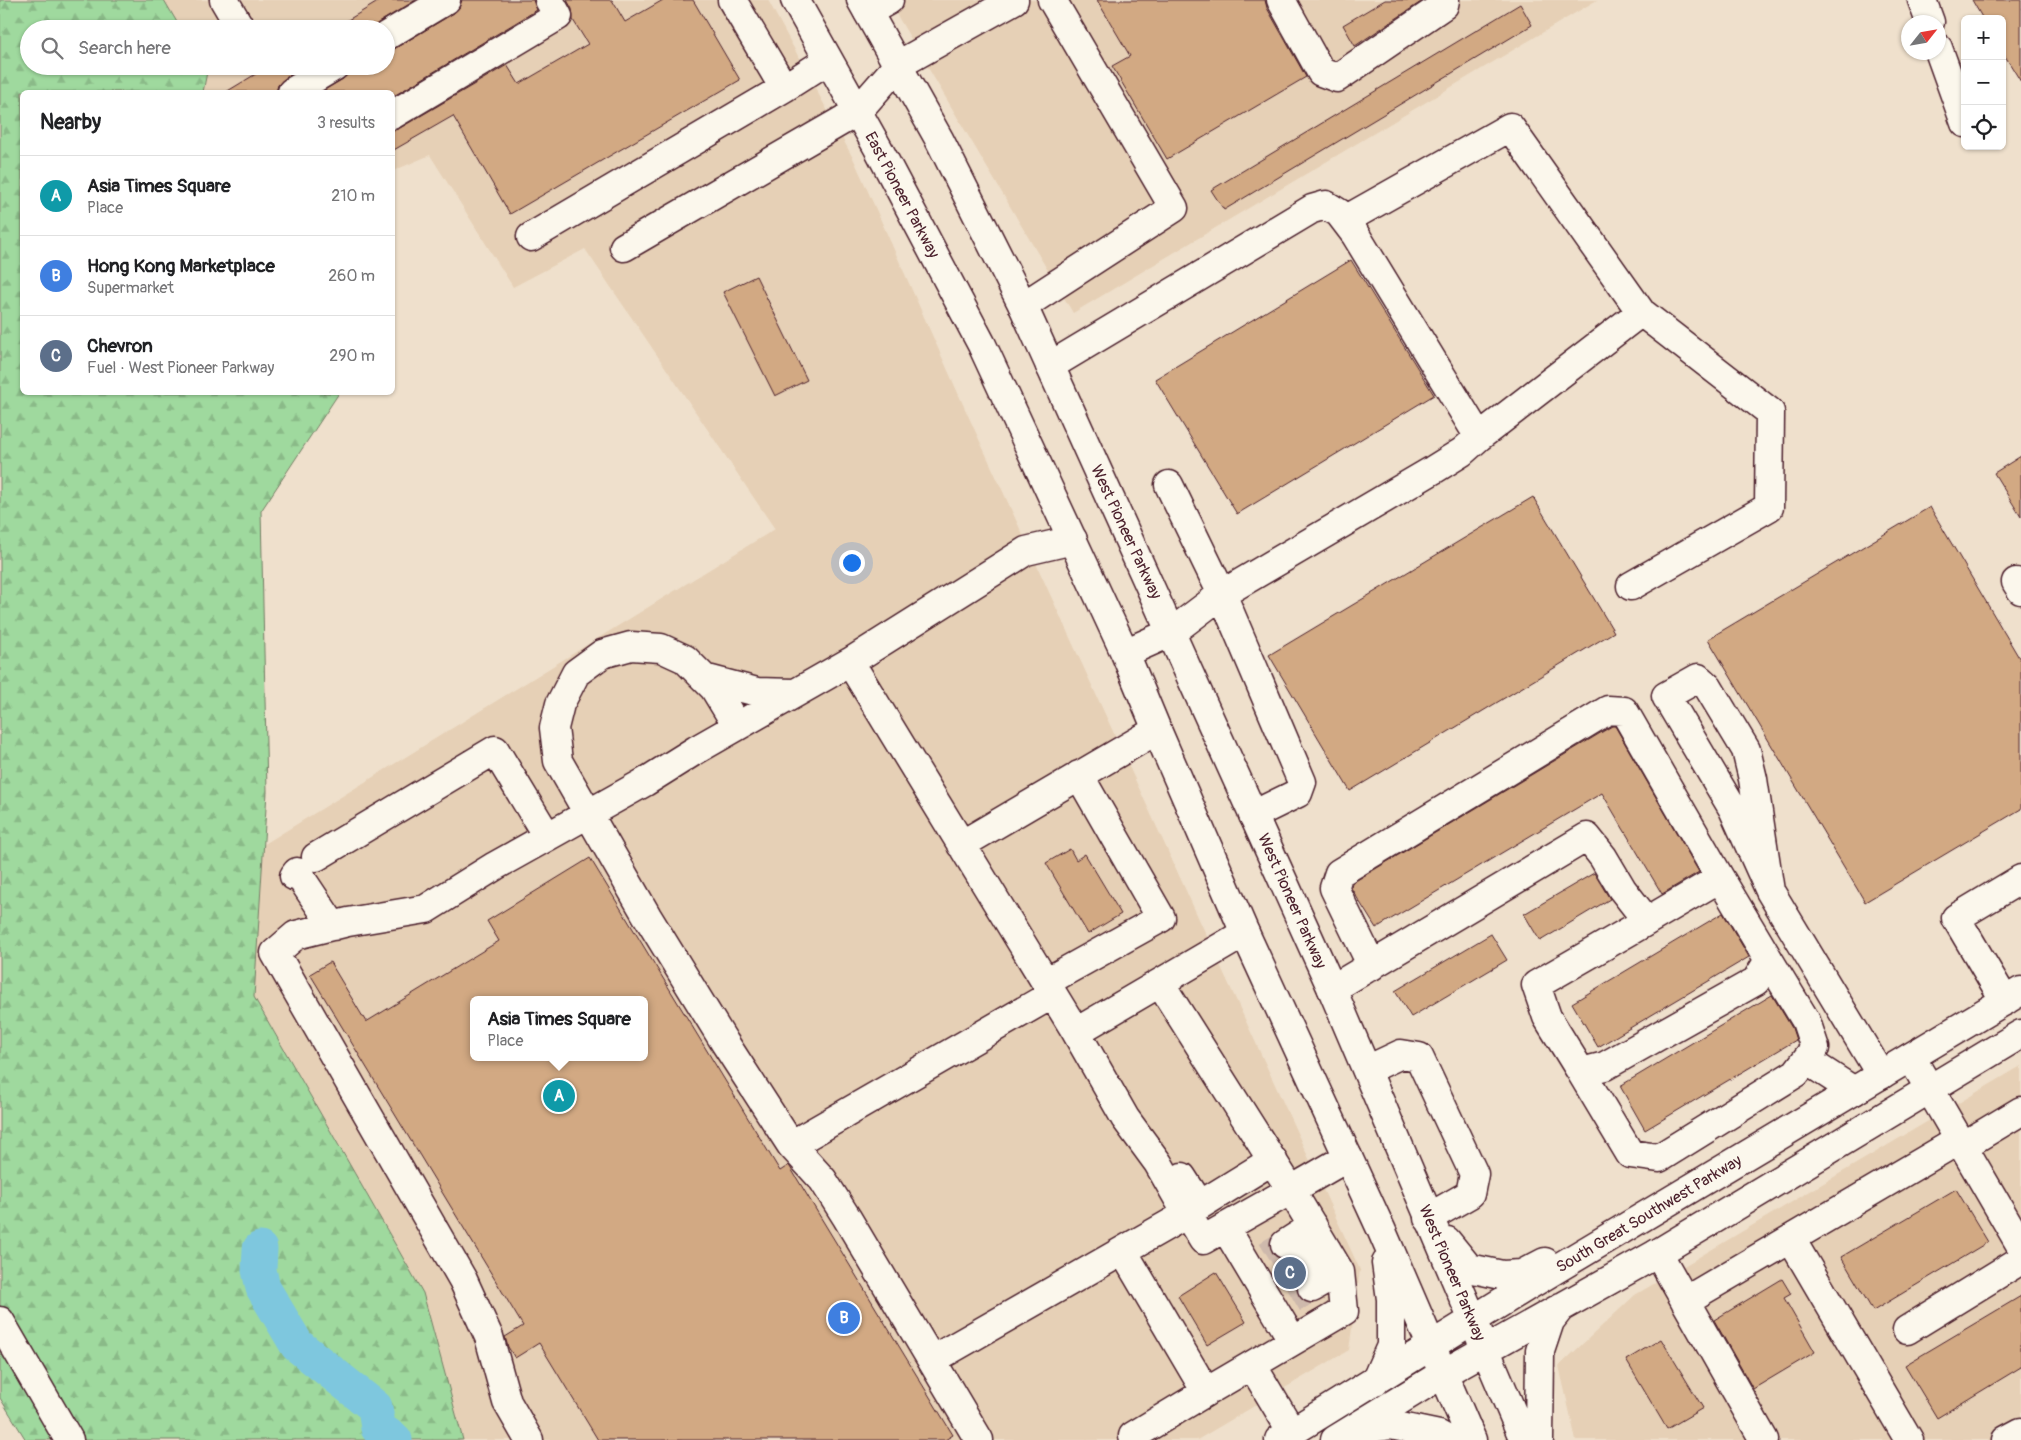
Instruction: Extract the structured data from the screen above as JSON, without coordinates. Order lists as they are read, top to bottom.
{
  "streets": {
    "main road": ["East Pioneer Parkway", "West Pioneer Parkway", "South Great Southwest Parkway"]
  },
  "crossings": [
    ["West Pioneer Parkway", "South Great Southwest Parkway"]
  ],
  "north": "top right",
  "page": {
    "map_buttons": ["+", "−"],
    "search": "Search here",
    "heading": ["Nearby", "3 results"],
    "list": [
      {
        "mark": "A",
        "name": "Asia Times Square",
        "note": "Place",
        "value": "210 m"
      },
      {
        "mark": "B",
        "name": "Hong Kong Marketplace",
        "note": "Supermarket",
        "value": "260 m"
      },
      {
        "mark": "C",
        "name": "Chevron",
        "note": "Fuel · West Pioneer Parkway",
        "value": "290 m"
      }
    ],
    "popup": ["Asia Times Square", "Place"],
    "pins": ["A", "C", "B"]
  }
}
